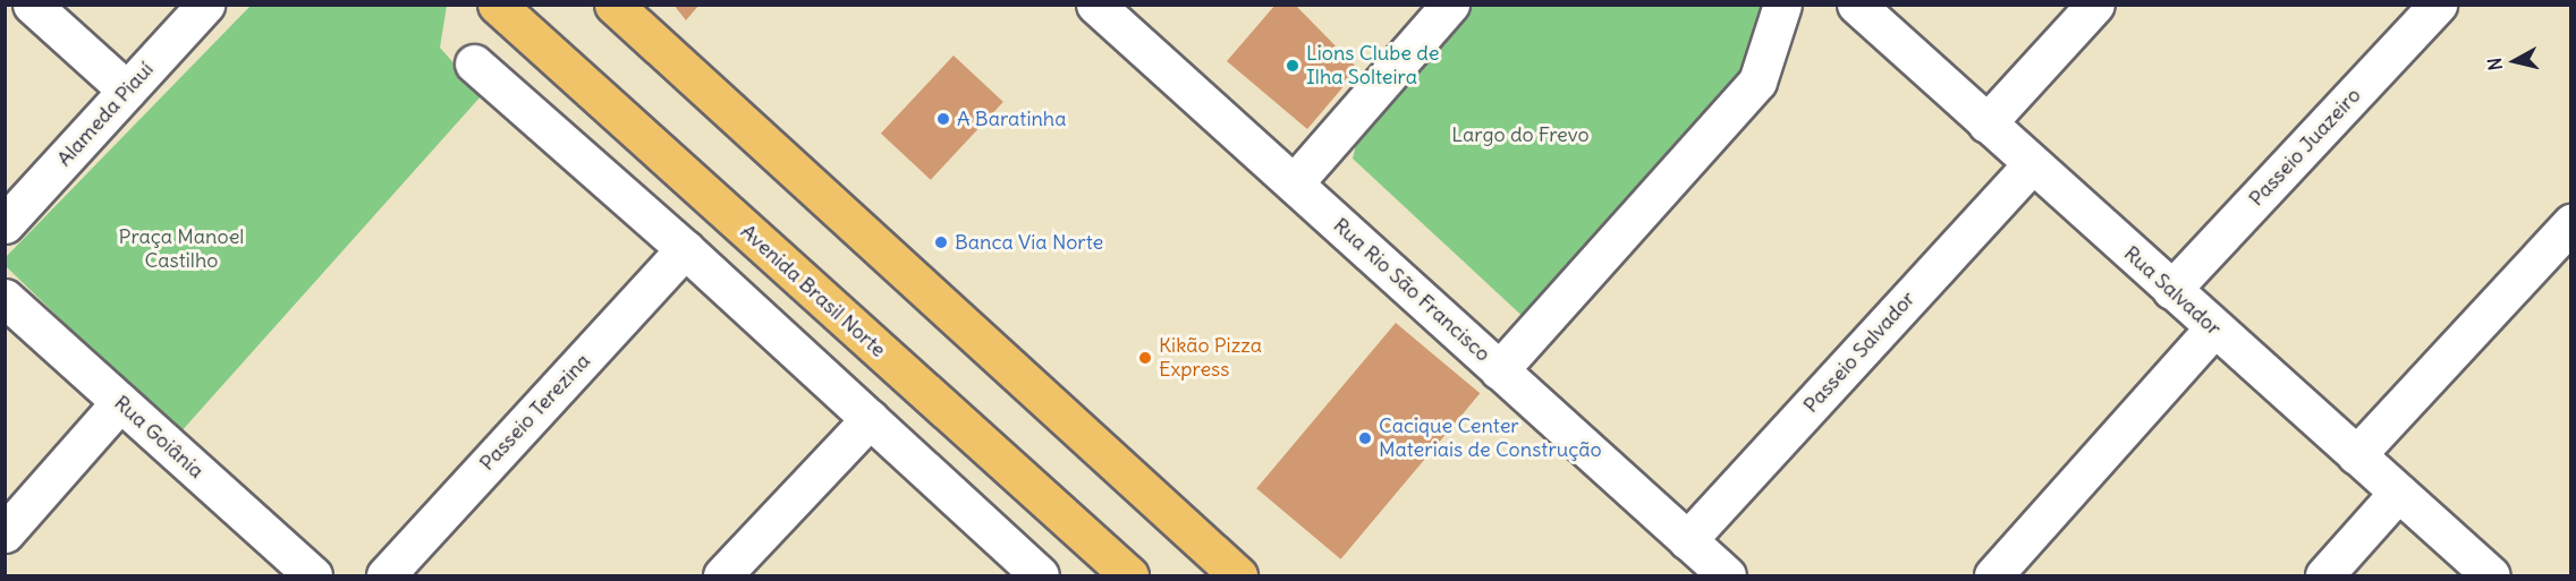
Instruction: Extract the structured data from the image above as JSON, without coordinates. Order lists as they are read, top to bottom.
{
  "streets": {
    "main road": ["Avenida Brasil Norte"],
    "street": [
      "Alameda Piauí",
      "Passeio Juazeiro",
      "Rua Rio São Francisco",
      "Rua Salvador",
      "Passeio Salvador",
      "Passeio Terezina",
      "Rua Goiânia"
    ]
  },
  "crossings": [
    ["Passeio Juazeiro", "Rua Salvador"],
    ["Rua Rio São Francisco", "Passeio Salvador"],
    ["Rua Salvador", "Passeio Salvador"]
  ],
  "parks": ["Largo do Frevo", "Praça Manoel Castilho"],
  "places": [
    "Lions Clube de Ilha Solteira",
    "A Baratinha",
    "Banca Via Norte",
    "Kikão Pizza Express",
    "Cacique Center Materiais de Construção"
  ],
  "north": "left"
}
